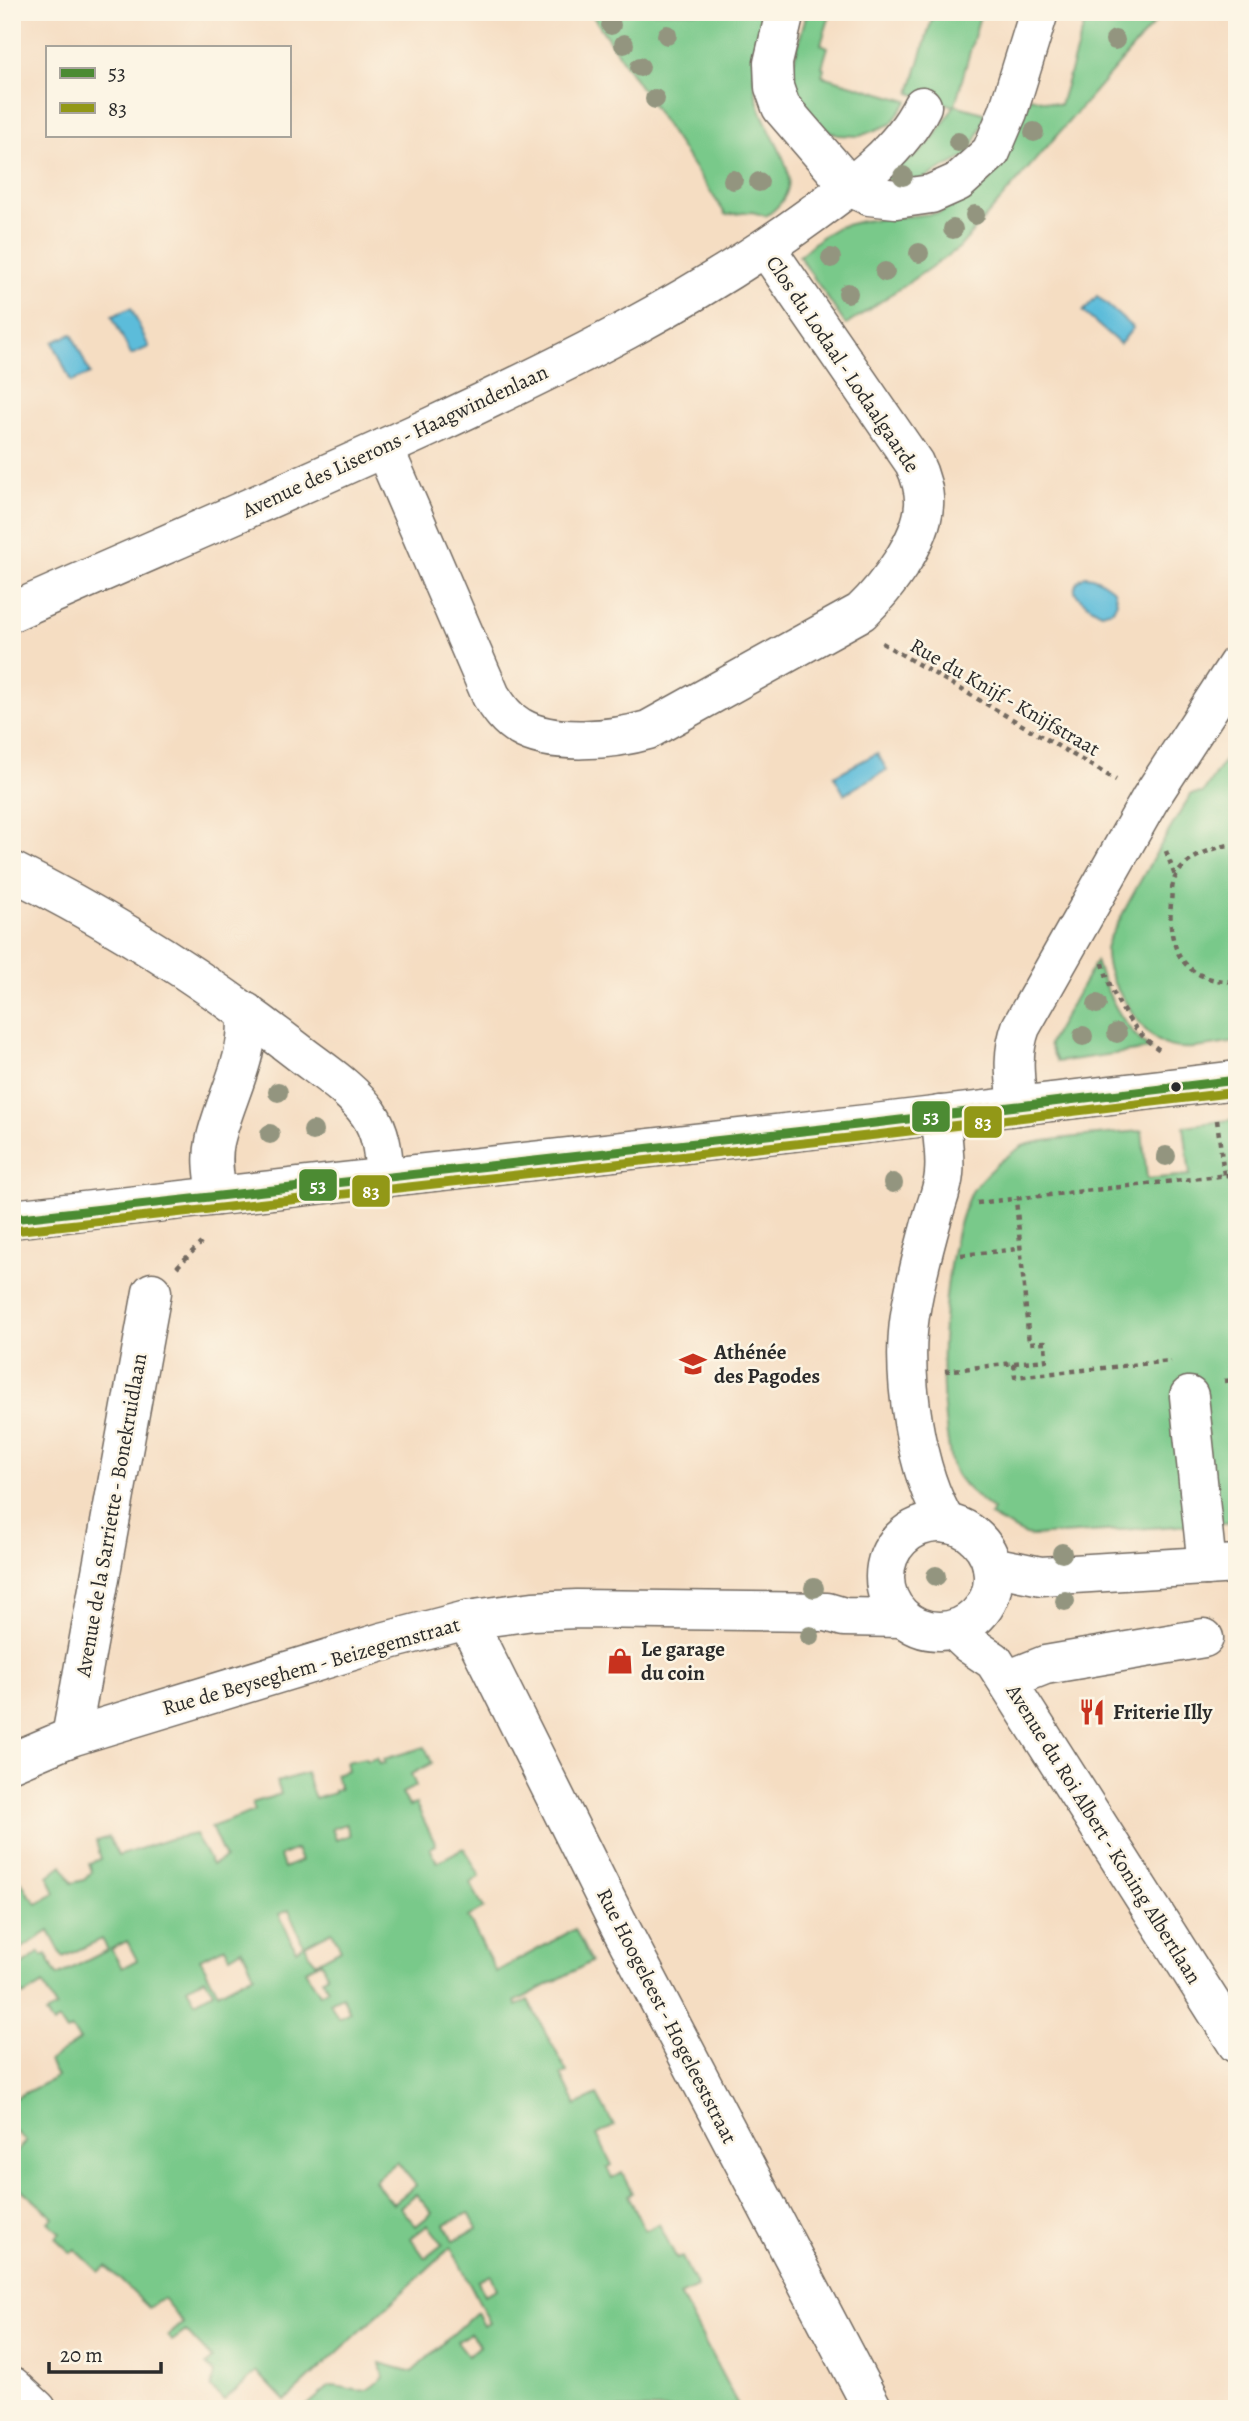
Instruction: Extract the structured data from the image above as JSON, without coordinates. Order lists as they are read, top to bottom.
{
  "streets": {
    "street": [
      "Clos du Lodaal - Lodaalgaarde",
      "Avenue des Liserons - Haagwindenlaan",
      "Avenue de la Sarriette - Bonekruidlaan",
      "Rue de Beyseghem - Beizegemstraat",
      "Avenue du Roi Albert - Koning Albertlaan",
      "Rue Hoogeleest - Hogeleeststraat"
    ],
    "path": ["Rue du Knijf - Knijfstraat"]
  },
  "crossings": [
    ["Clos du Lodaal - Lodaalgaarde", "Avenue des Liserons - Haagwindenlaan"],
    ["Avenue de la Sarriette - Bonekruidlaan", "Rue de Beyseghem - Beizegemstraat"],
    ["Rue de Beyseghem - Beizegemstraat", "Avenue du Roi Albert - Koning Albertlaan"],
    ["Rue de Beyseghem - Beizegemstraat", "Rue Hoogeleest - Hogeleeststraat"]
  ],
  "places": {
    "school or university": ["Athénée des Pagodes"],
    "shop": ["Le garage du coin"],
    "restaurant": ["Friterie Illy"]
  },
  "lines": ["transit line 53", "transit line 83"],
  "legend": ["53", "83"],
  "scale_bar": "20 m"
}
